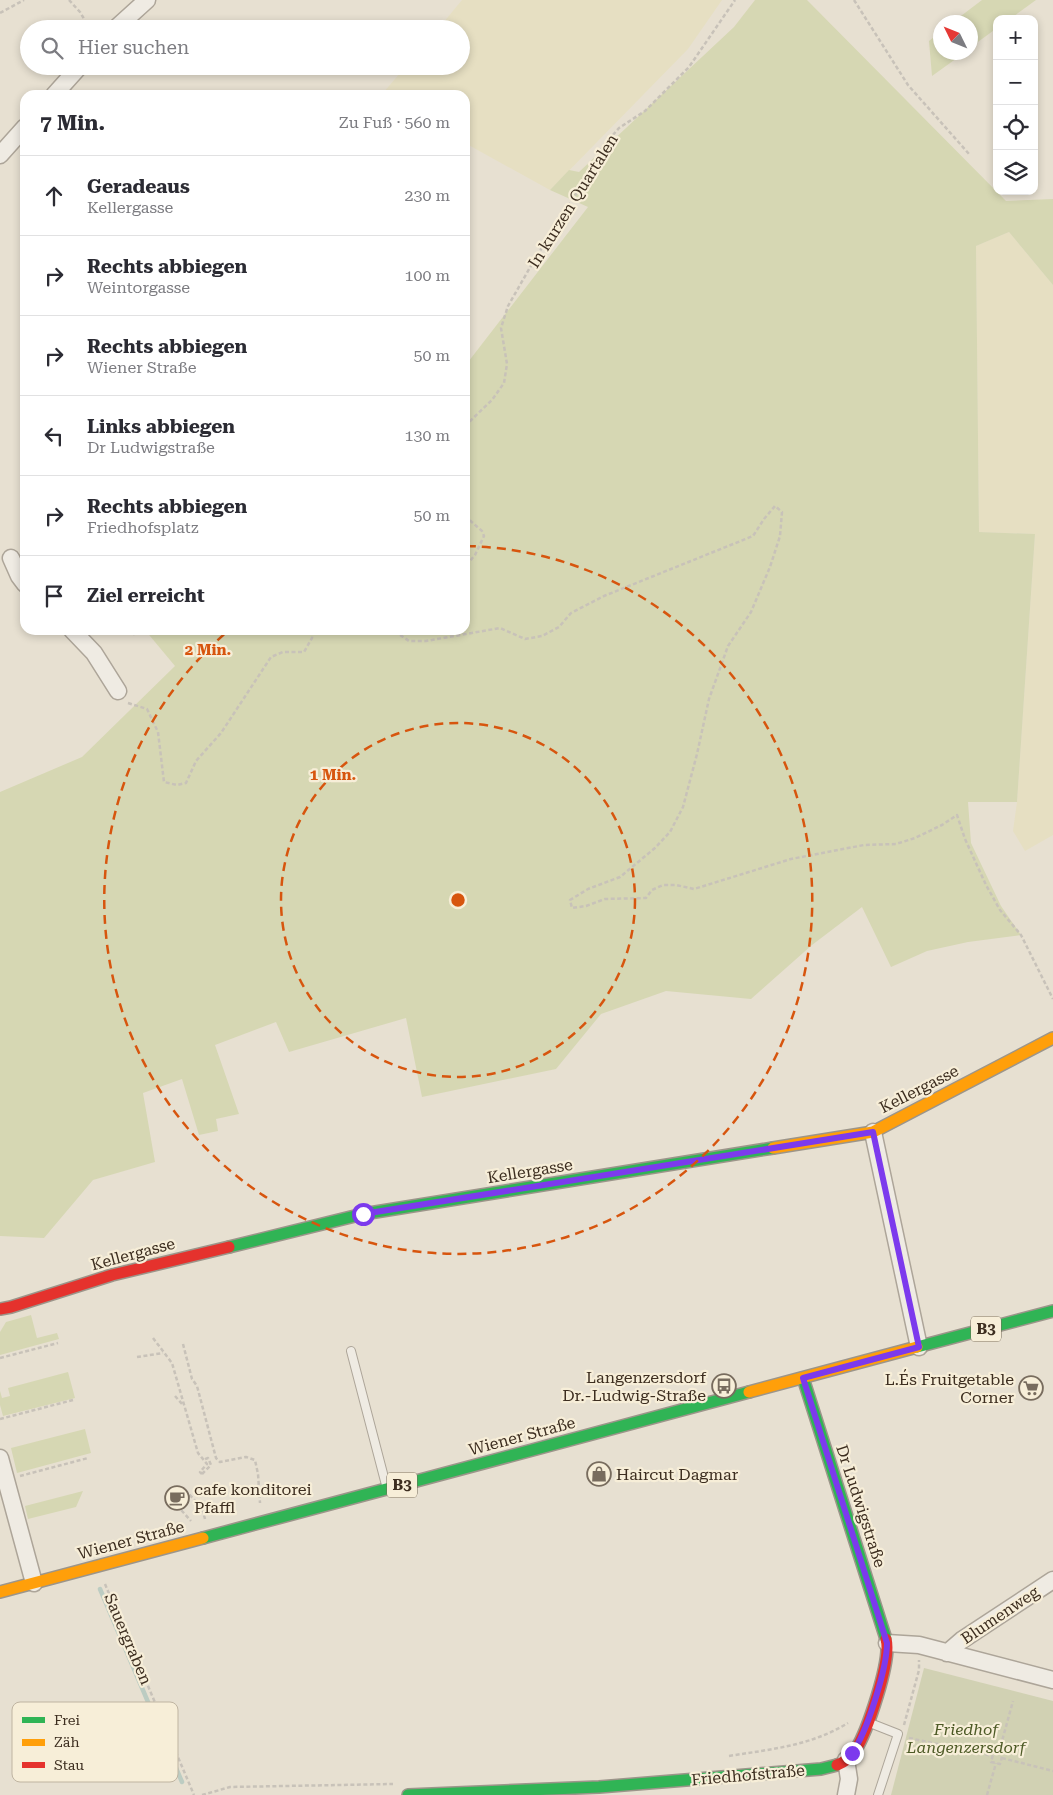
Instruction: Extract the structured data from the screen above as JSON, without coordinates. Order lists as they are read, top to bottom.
{
  "streets": {
    "street": [
      "Kellergasse",
      "B3",
      "Wiener Straße",
      "Dr Ludwigstraße",
      "Blumenweg",
      "Friedhofstraße"
    ],
    "path": ["In kurzen Quartalen", "Sauergraben"]
  },
  "crossings": [
    ["Wiener Straße", "Dr Ludwigstraße"],
    ["Wiener Straße", "Sauergraben"]
  ],
  "parks": ["Friedhof Langenzersdorf"],
  "places": {
    "bus stop": ["Langenzersdorf Dr.-Ludwig-Straße"],
    "supermarket": ["L.E´s Fruitgetable Corner"],
    "shop": ["Haircut Dagmar"],
    "cafe": ["cafe konditorei Pfaffl"]
  },
  "legend": ["Frei", "Zäh", "Stau"],
  "north": "top left",
  "page": {
    "map_buttons": ["+", "−"],
    "search": "Hier suchen",
    "heading": ["7 Min.", "Zu Fuß · 560 m"],
    "list": [
      ["Geradeaus", "Kellergasse", "230 m"],
      ["Rechts abbiegen", "Weintorgasse", "100 m"],
      ["Rechts abbiegen", "Wiener Straße", "50 m"],
      ["Links abbiegen", "Dr Ludwigstraße", "130 m"],
      ["Rechts abbiegen", "Friedhofsplatz", "50 m"],
      "Ziel erreicht"
    ]
  },
  "rings": ["2 Min.", "1 Min."]
}
